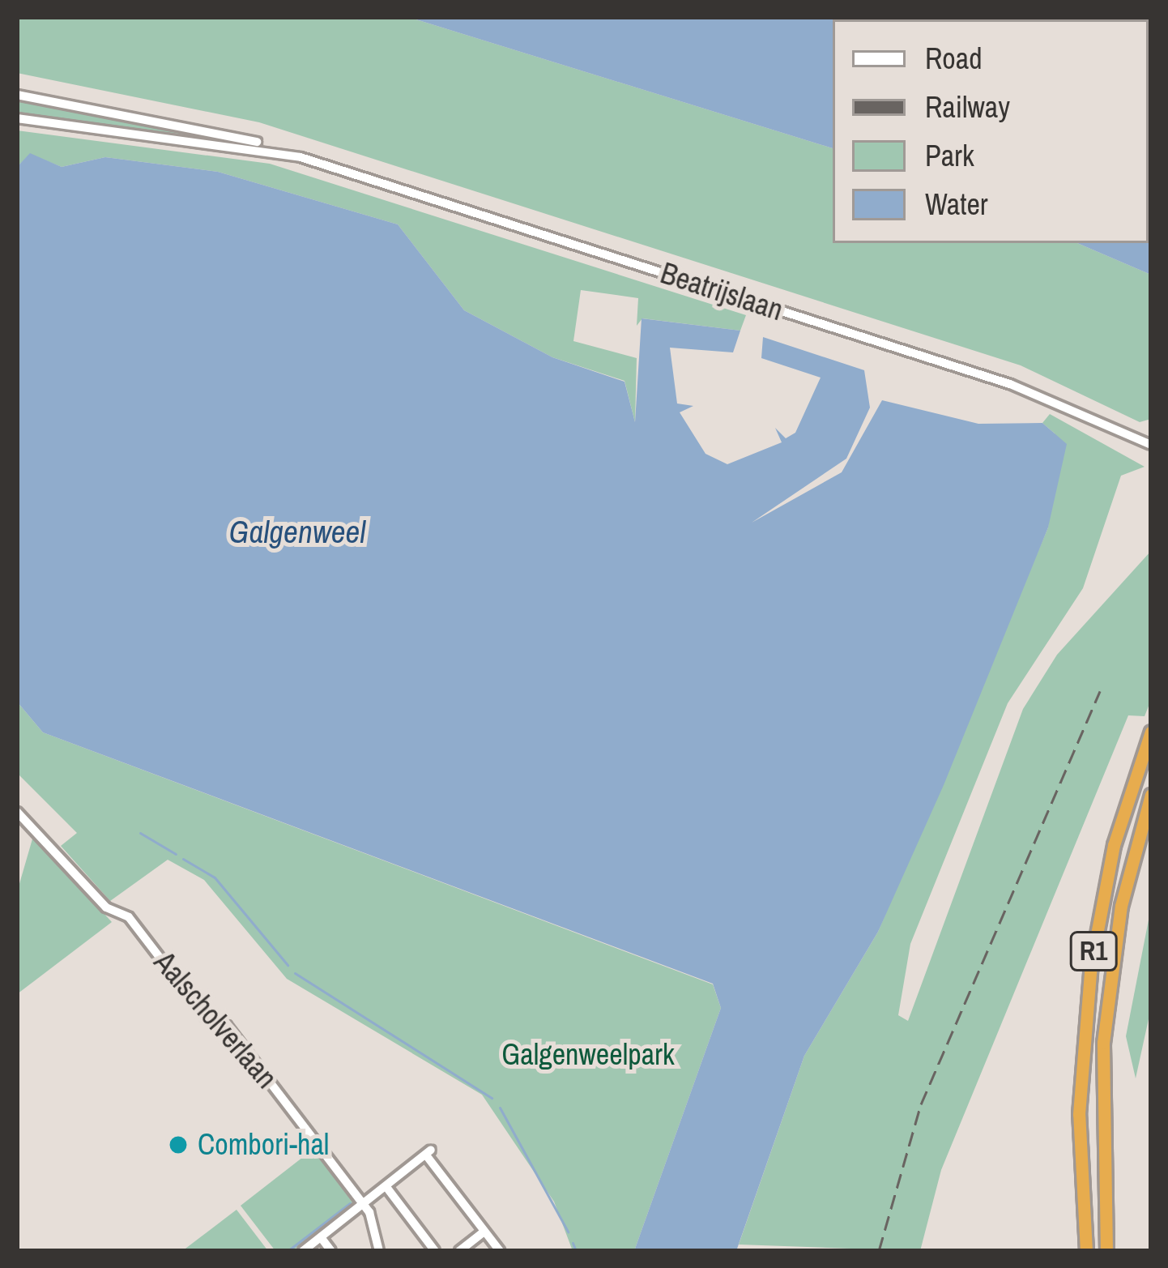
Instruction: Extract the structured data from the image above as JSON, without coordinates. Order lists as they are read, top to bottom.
{
  "streets": {
    "highway": ["R1"],
    "street": ["Beatrijslaan", "Aalscholverlaan"]
  },
  "water": ["Galgenweel"],
  "parks": ["Galgenweelpark"],
  "places": ["Combori-hal"],
  "legend": [
    "Road",
    "Railway",
    "Park",
    "Water"
  ]
}
